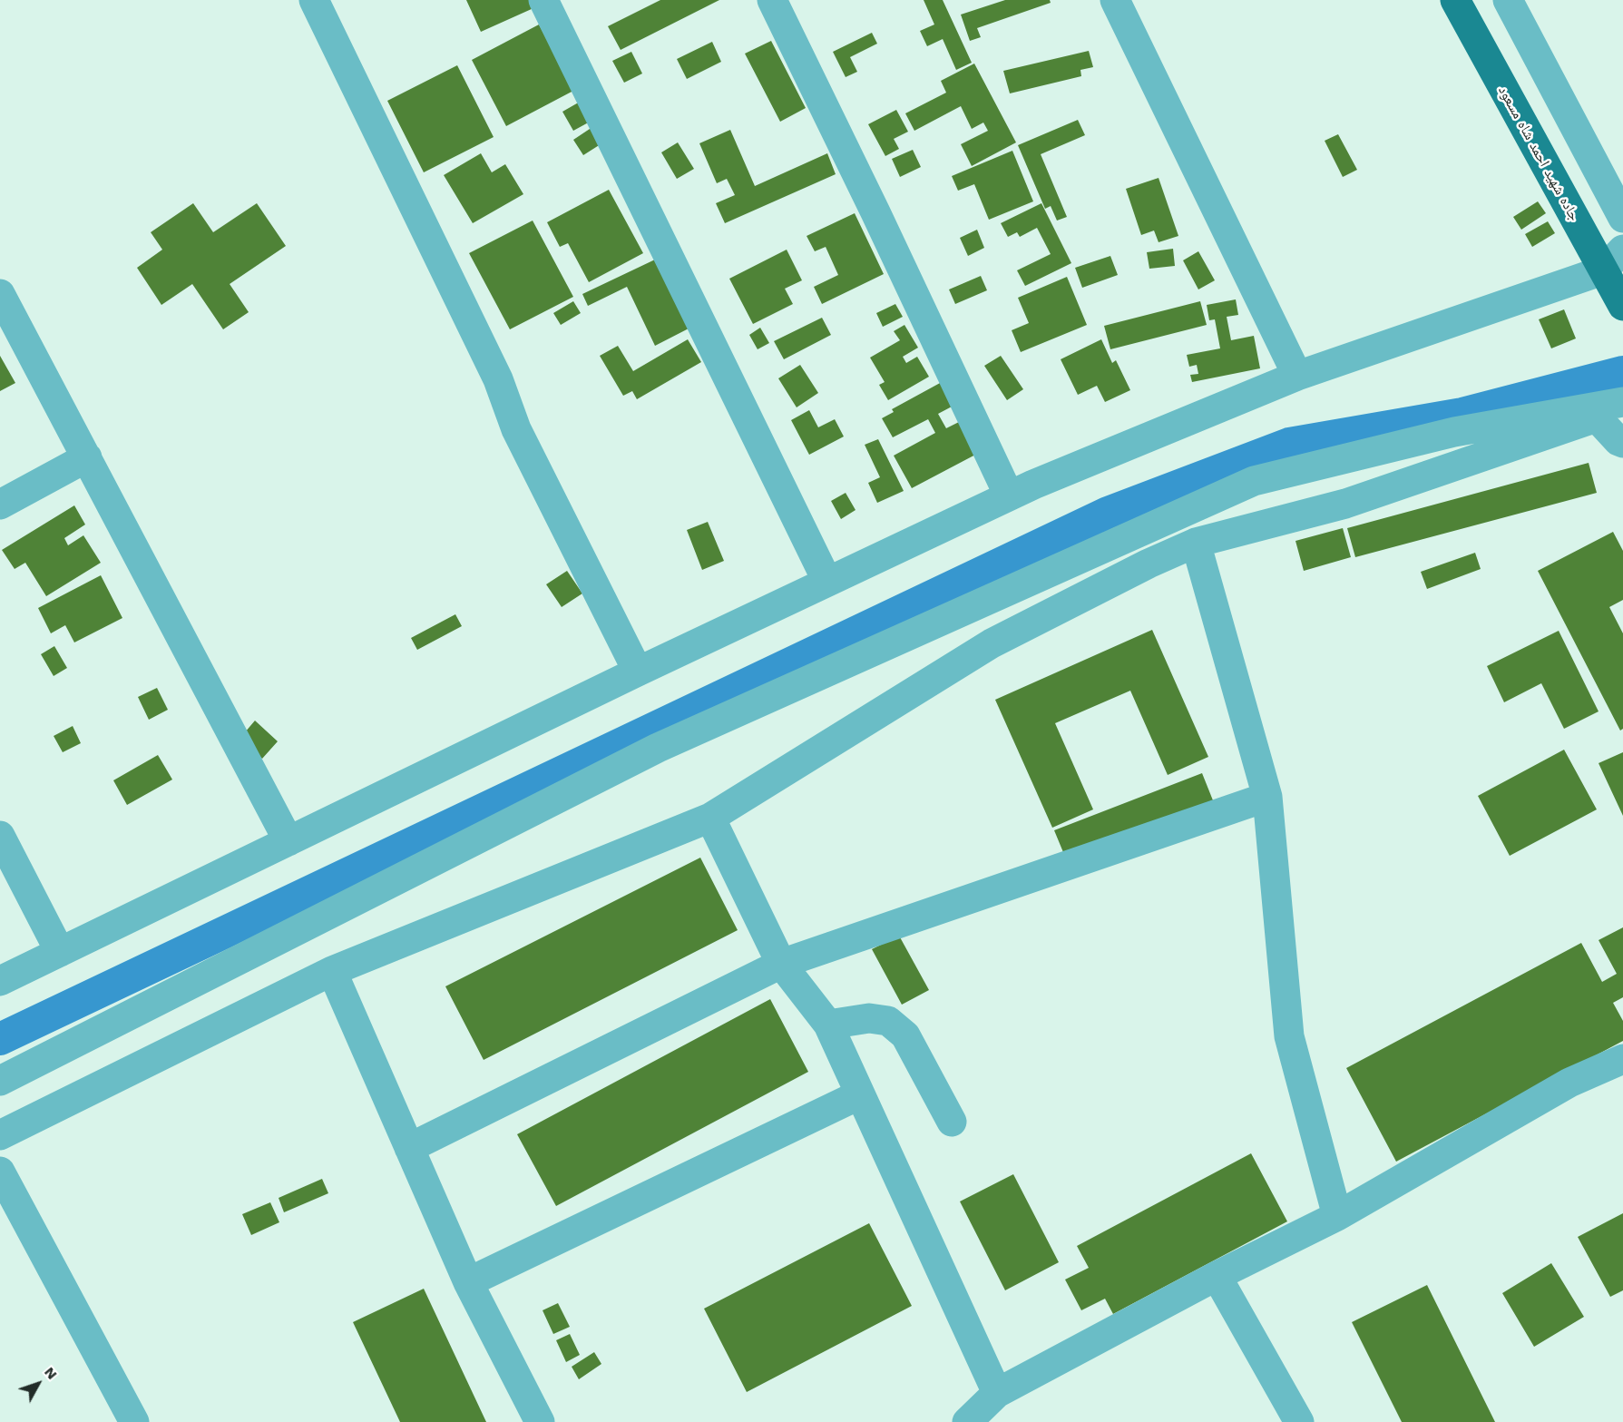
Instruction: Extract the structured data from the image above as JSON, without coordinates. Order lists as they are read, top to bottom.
{
  "streets": {
    "main road": ["جاده شهيد احمد شاه مسعود"]
  },
  "north": "top right"
}
